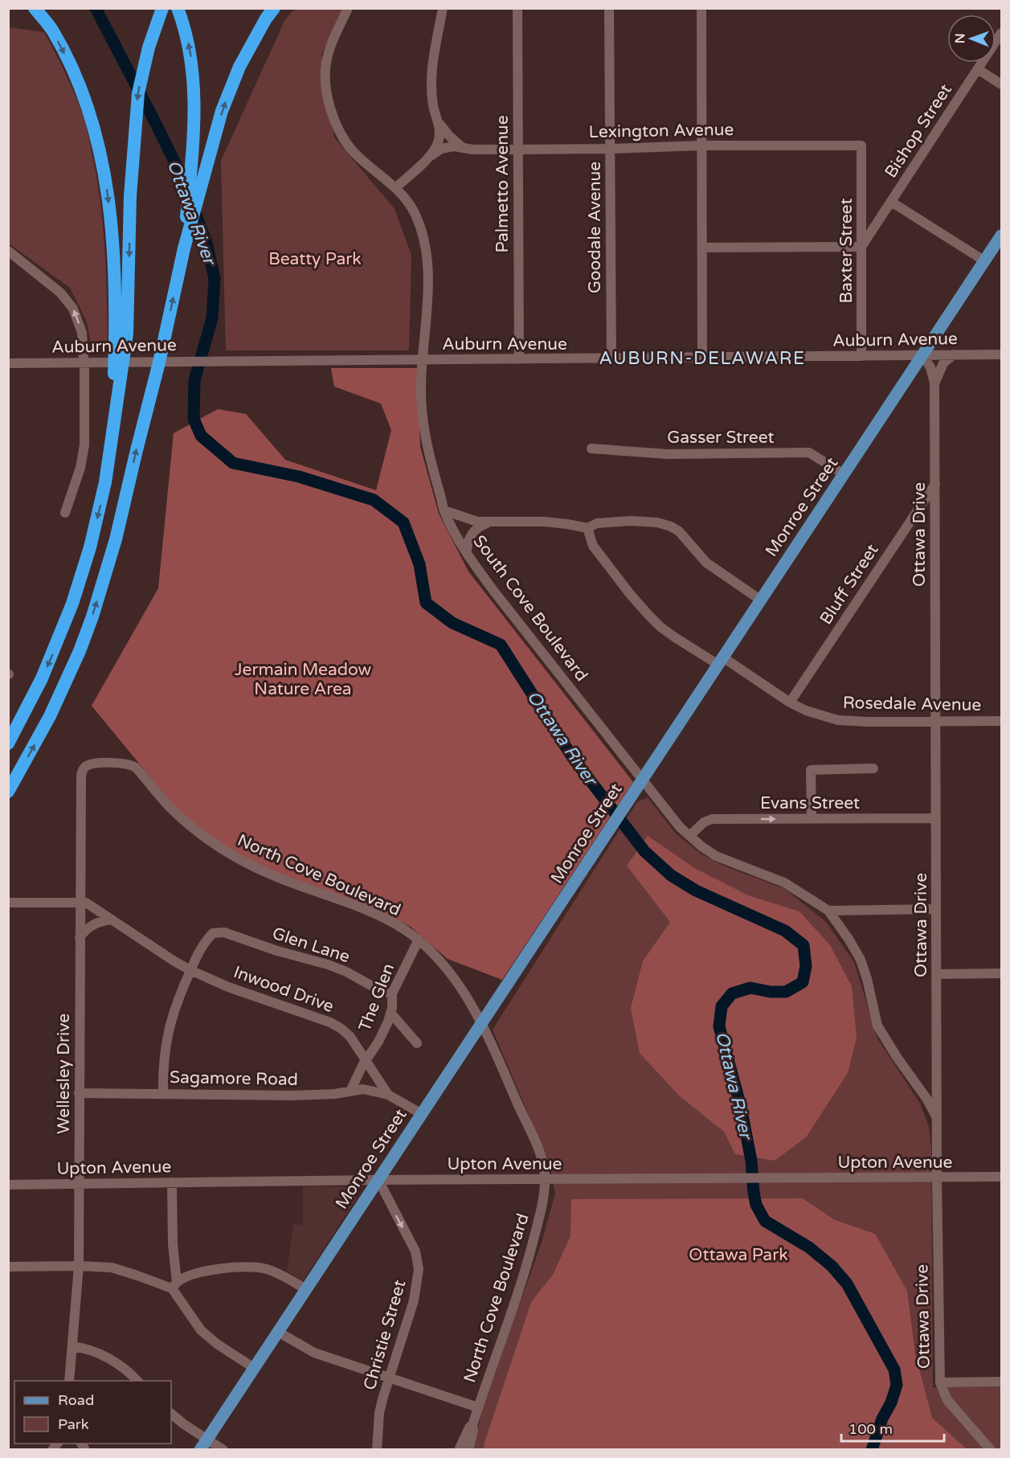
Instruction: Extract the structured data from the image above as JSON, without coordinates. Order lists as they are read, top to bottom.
{
  "streets": {
    "main road": ["Monroe Street"],
    "street": [
      "Lexington Avenue",
      "Bishop Street",
      "Palmetto Avenue",
      "Goodale Avenue",
      "Baxter Street",
      "Auburn Avenue",
      "Gasser Street",
      "Ottawa Drive",
      "Bluff Street",
      "South Cove Boulevard",
      "Rosedale Avenue",
      "Evans Street",
      "North Cove Boulevard",
      "Glen Lane",
      "Inwood Drive",
      "The Glen",
      "Wellesley Drive",
      "Sagamore Road",
      "Upton Avenue",
      "Christie Street"
    ]
  },
  "crossings": [
    ["Lexington Avenue", "Palmetto Avenue"],
    ["Lexington Avenue", "Goodale Avenue"],
    ["Lexington Avenue", "Baxter Street"],
    ["Bishop Street", "Baxter Street"],
    ["Palmetto Avenue", "Auburn Avenue"],
    ["Goodale Avenue", "Auburn Avenue"],
    ["Baxter Street", "Auburn Avenue"],
    ["Auburn Avenue", "Monroe Street"],
    ["Auburn Avenue", "Ottawa Drive"],
    ["Auburn Avenue", "South Cove Boulevard"],
    ["Gasser Street", "Monroe Street"],
    ["Monroe Street", "Ottawa Drive"],
    ["Monroe Street", "South Cove Boulevard"],
    ["Monroe Street", "Rosedale Avenue"],
    ["Monroe Street", "North Cove Boulevard"],
    ["Monroe Street", "Inwood Drive"],
    ["Monroe Street", "Upton Avenue"],
    ["Monroe Street", "Christie Street"],
    ["Ottawa Drive", "Bluff Street"],
    ["Ottawa Drive", "South Cove Boulevard"],
    ["Ottawa Drive", "Rosedale Avenue"],
    ["Ottawa Drive", "Evans Street"],
    ["Ottawa Drive", "Upton Avenue"],
    ["Bluff Street", "Rosedale Avenue"],
    ["South Cove Boulevard", "Evans Street"],
    ["North Cove Boulevard", "The Glen"],
    ["North Cove Boulevard", "Wellesley Drive"],
    ["North Cove Boulevard", "Upton Avenue"],
    ["Glen Lane", "Inwood Drive"],
    ["Glen Lane", "The Glen"],
    ["Inwood Drive", "The Glen"],
    ["Inwood Drive", "Wellesley Drive"],
    ["Inwood Drive", "Sagamore Road"],
    ["The Glen", "Sagamore Road"],
    ["Wellesley Drive", "Sagamore Road"],
    ["Wellesley Drive", "Upton Avenue"],
    ["Upton Avenue", "Christie Street"]
  ],
  "one_way": ["Evans Street", "Christie Street"],
  "districts": ["AUBURN-DELAWARE"],
  "water": ["Ottawa River"],
  "parks": ["Beatty Park", "Jermain Meadow Nature Area", "Ottawa Park"],
  "legend": ["Road", "Park"],
  "scale_bar": "100 m",
  "north": "left"
}
